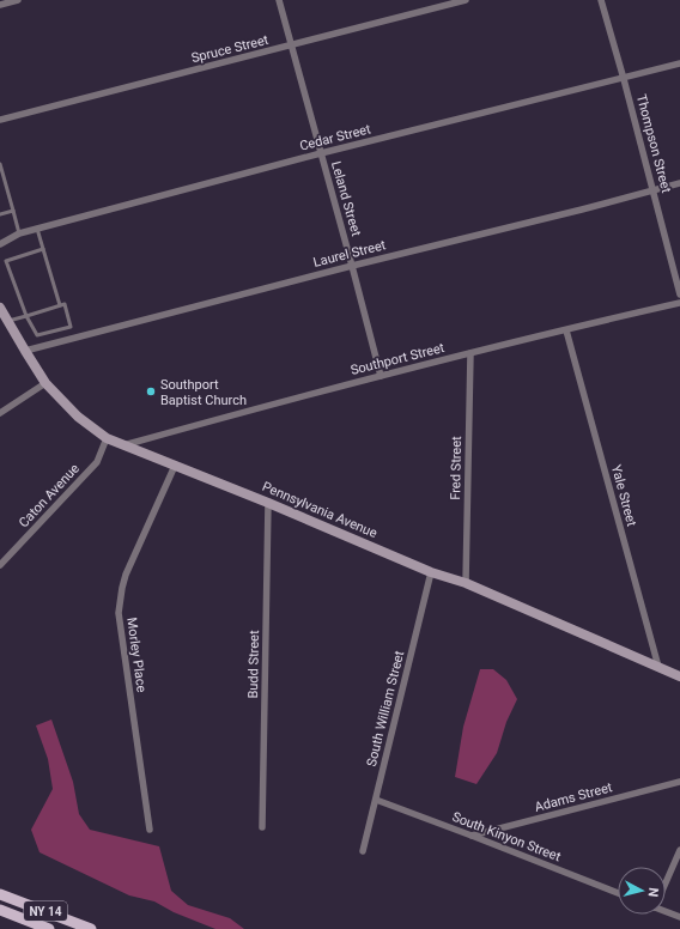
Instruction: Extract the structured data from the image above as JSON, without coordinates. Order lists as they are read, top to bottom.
{
  "streets": {
    "main road": ["Pennsylvania Avenue", "NY 14"],
    "street": [
      "Spruce Street",
      "Cedar Street",
      "Thompson Street",
      "Leland Street",
      "Laurel Street",
      "Southport Street",
      "Fred Street",
      "Caton Avenue",
      "Yale Street",
      "Morley Place",
      "Budd Street",
      "South William Street",
      "Adams Street",
      "South Kinyon Street"
    ]
  },
  "crossings": [
    ["Spruce Street", "Leland Street"],
    ["Cedar Street", "Thompson Street"],
    ["Cedar Street", "Leland Street"],
    ["Thompson Street", "Laurel Street"],
    ["Leland Street", "Laurel Street"],
    ["Leland Street", "Southport Street"],
    ["Laurel Street", "Pennsylvania Avenue"],
    ["Southport Street", "Fred Street"],
    ["Southport Street", "Yale Street"],
    ["Southport Street", "Pennsylvania Avenue"],
    ["Fred Street", "Pennsylvania Avenue"],
    ["Caton Avenue", "Pennsylvania Avenue"],
    ["Yale Street", "Pennsylvania Avenue"],
    ["Pennsylvania Avenue", "Morley Place"],
    ["Pennsylvania Avenue", "Budd Street"],
    ["Pennsylvania Avenue", "South William Street"],
    ["South William Street", "South Kinyon Street"],
    ["Adams Street", "South Kinyon Street"]
  ],
  "places": ["Southport Baptist Church"],
  "north": "right"
}
